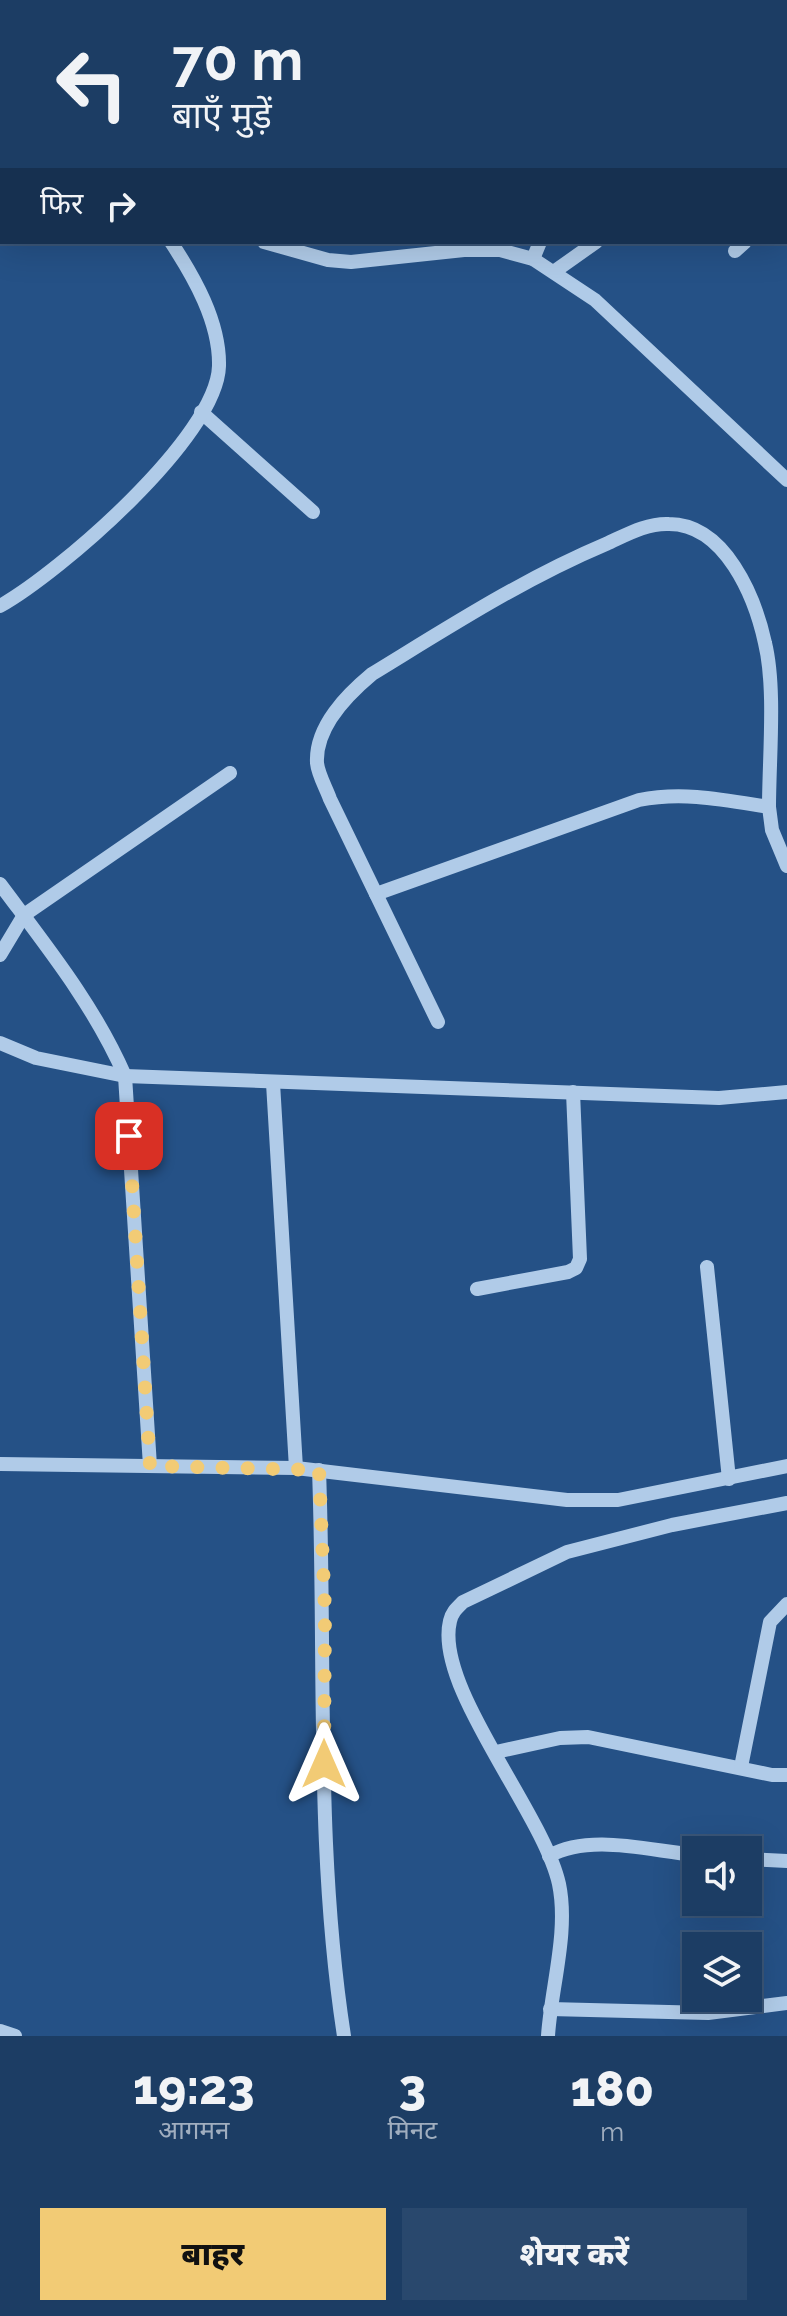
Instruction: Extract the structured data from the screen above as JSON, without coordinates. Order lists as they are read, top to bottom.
{
  "page": {
    "turn": ["70 m", "बाएँ मुड़ें"],
    "then": "फिर",
    "eta": [
      "19:23",
      "आगमन",
      "3",
      "मिनट",
      "180",
      "m"
    ],
    "buttons": ["बाहर", "शेयर करें"]
  }
}
